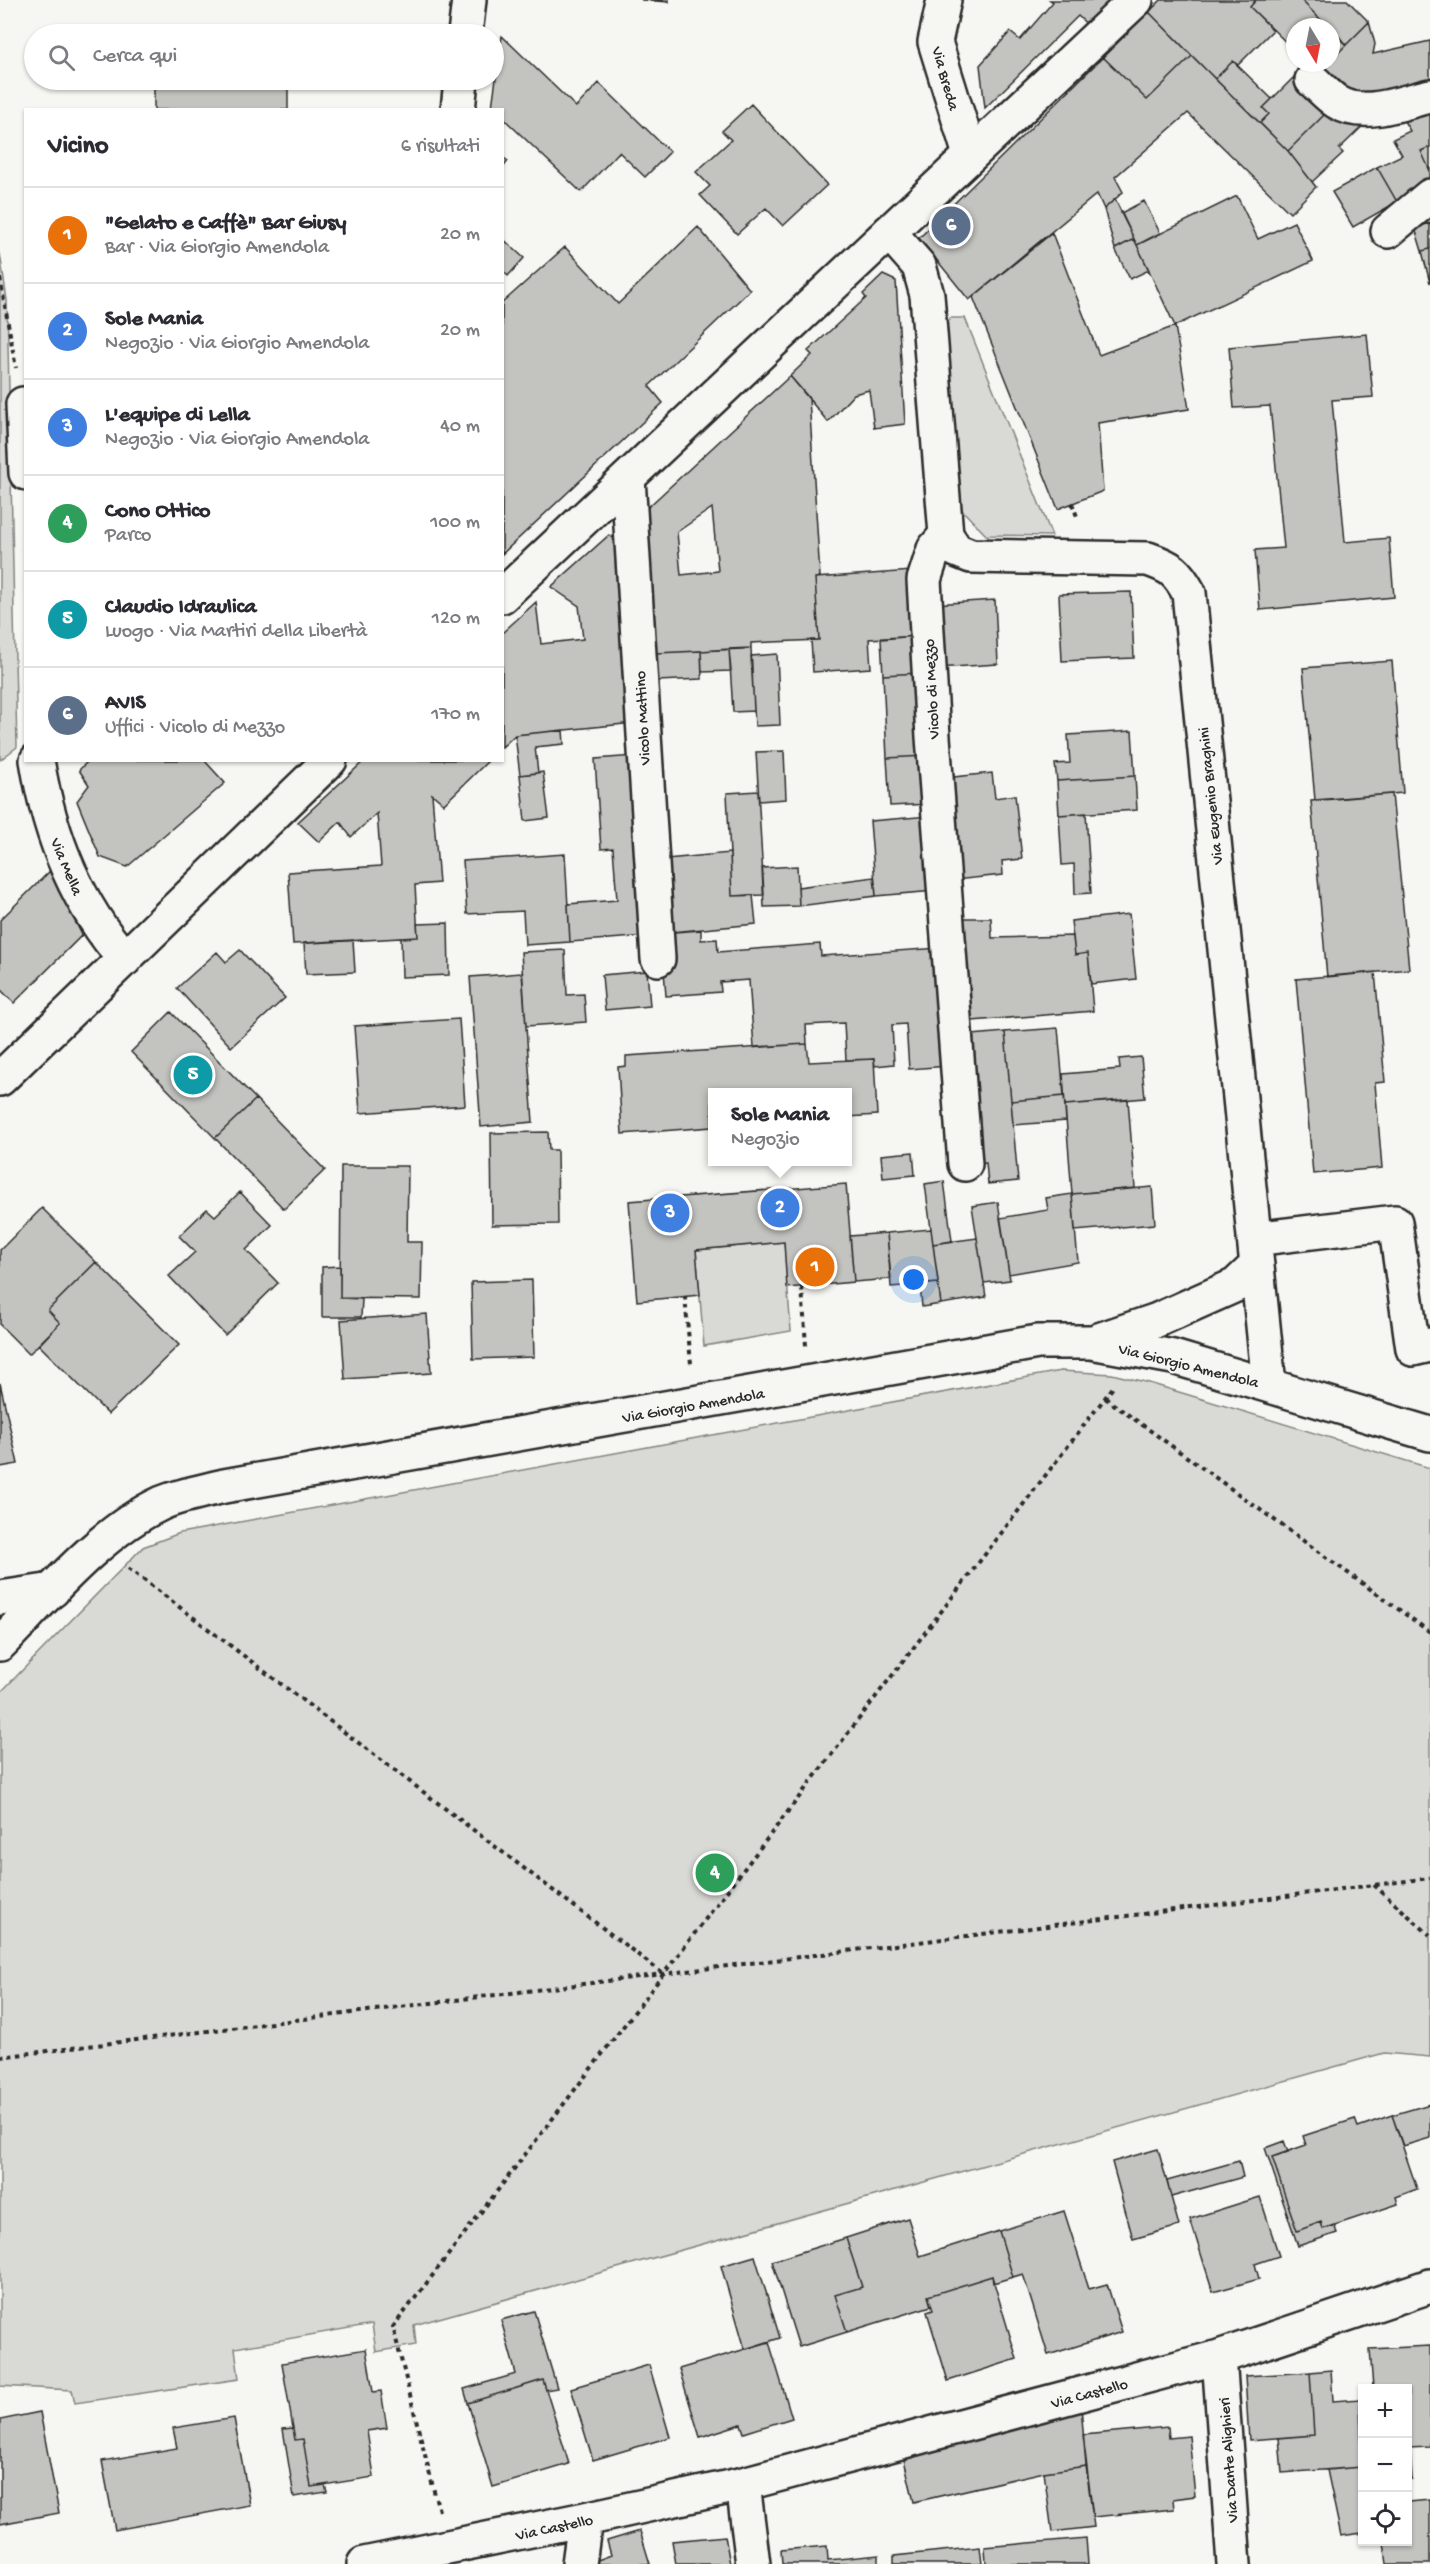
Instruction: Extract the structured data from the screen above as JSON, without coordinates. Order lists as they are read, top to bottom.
{
  "streets": {
    "street": [
      "Via Breda",
      "Vicolo di Mezzo",
      "Vicolo Mattino",
      "Via Eugenio Braghini",
      "Via Mella",
      "Via Giorgio Amendola",
      "Via Castello",
      "Via Dante Alighieri"
    ]
  },
  "crossings": [
    ["Vicolo di Mezzo", "Via Eugenio Braghini"],
    ["Via Eugenio Braghini", "Via Giorgio Amendola"],
    ["Via Castello", "Via Dante Alighieri"]
  ],
  "north": "bottom",
  "page": {
    "search": "Cerca qui",
    "heading": ["Vicino", "6 risultati"],
    "list": [
      {
        "mark": "1",
        "name": "\"Gelato e Caffè\" Bar Giusy",
        "note": "Bar · Via Giorgio Amendola",
        "value": "20 m"
      },
      {
        "mark": "2",
        "name": "Sole Mania",
        "note": "Negozio · Via Giorgio Amendola",
        "value": "20 m"
      },
      {
        "mark": "3",
        "name": "L'equipe di Lella",
        "note": "Negozio · Via Giorgio Amendola",
        "value": "40 m"
      },
      {
        "mark": "4",
        "name": "Cono Ottico",
        "note": "Parco",
        "value": "100 m"
      },
      {
        "mark": "5",
        "name": "Claudio Idraulica",
        "note": "Luogo · Via Martiri della Libertà",
        "value": "120 m"
      },
      {
        "mark": "6",
        "name": "AVIS",
        "note": "Uffici · Vicolo di Mezzo",
        "value": "170 m"
      }
    ],
    "pins": [
      "6",
      "5",
      "2",
      "3",
      "1",
      "4"
    ],
    "popup": ["Sole Mania", "Negozio"],
    "map_buttons": ["+", "−"]
  }
}
